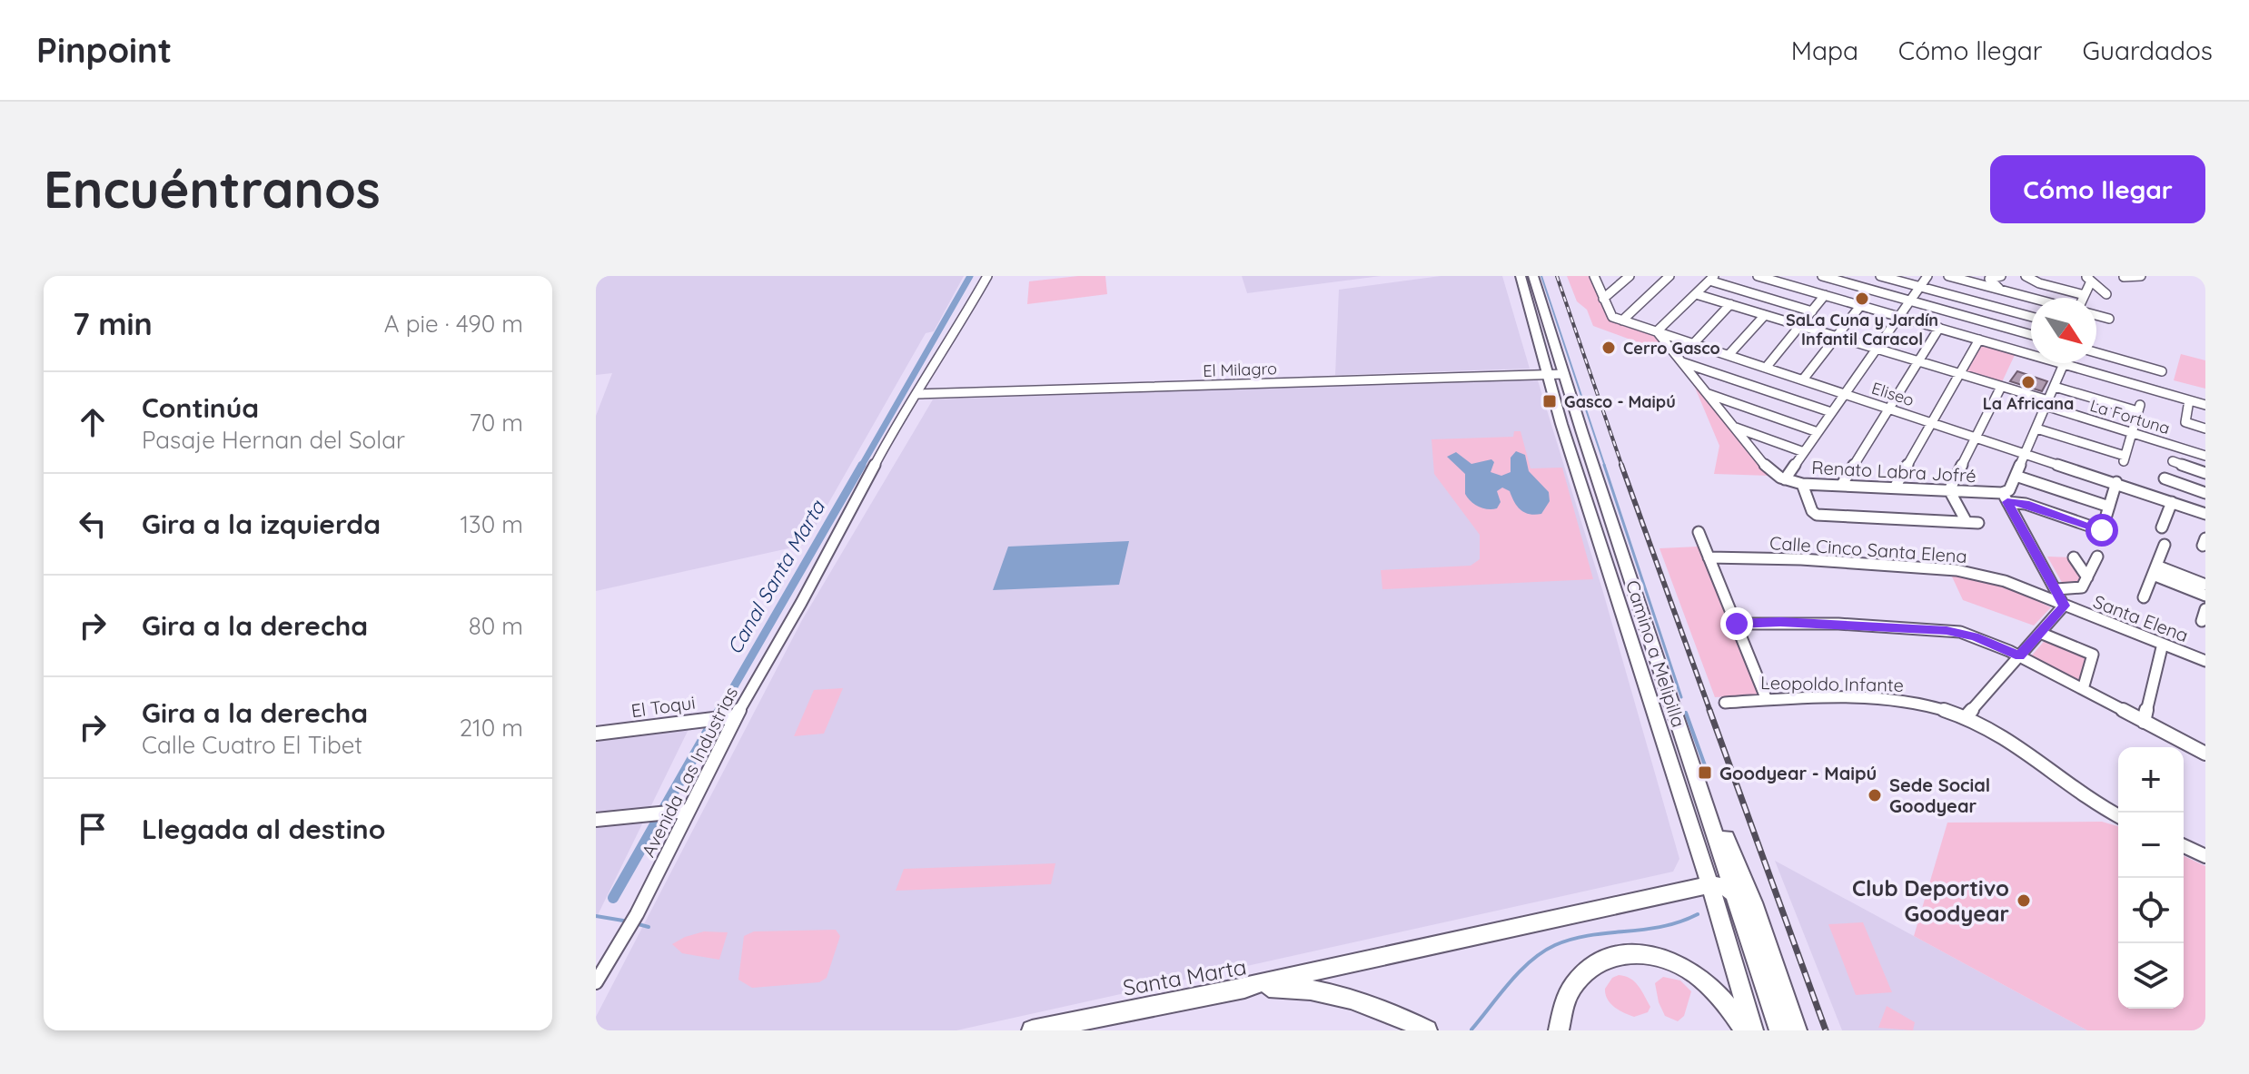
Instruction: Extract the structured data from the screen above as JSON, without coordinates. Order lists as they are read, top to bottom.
{
  "streets": {
    "main road": ["Camino a Melipilla", "Santa Marta"],
    "street": [
      "El Milagro",
      "Eliseo",
      "La Fortuna",
      "Renato Labra Jofré",
      "Calle Cinco Santa Elena",
      "Santa Elena",
      "Leopoldo Infante",
      "El Toqui",
      "Avenida Las Industrias"
    ]
  },
  "crossings": [
    ["El Milagro", "Camino a Melipilla"],
    ["El Milagro", "Avenida Las Industrias"],
    ["Calle Cinco Santa Elena", "Santa Elena"],
    ["El Toqui", "Avenida Las Industrias"]
  ],
  "water": ["Canal Santa Marta"],
  "places": {
    "other": [
      "SaLa Cuna y Jardín Infantil Caracol",
      "Cerro Gasco",
      "La Africana",
      "Sede Social Goodyear",
      "Club Deportivo Goodyear"
    ],
    "transit": ["Gasco - Maipú", "Goodyear - Maipú"]
  },
  "north": "bottom right",
  "page": {
    "header": "Pinpoint",
    "nav": ["Mapa", "Cómo llegar", "Guardados"],
    "buttons": "Cómo llegar",
    "title": "Encuéntranos",
    "heading": ["7 min", "A pie · 490 m"],
    "list": [
      ["Continúa", "Pasaje Hernan del Solar", "70 m"],
      ["Gira a la izquierda", "130 m"],
      ["Gira a la derecha", "80 m"],
      ["Gira a la derecha", "Calle Cuatro El Tibet", "210 m"],
      "Llegada al destino"
    ],
    "map_buttons": ["+", "−"]
  }
}
